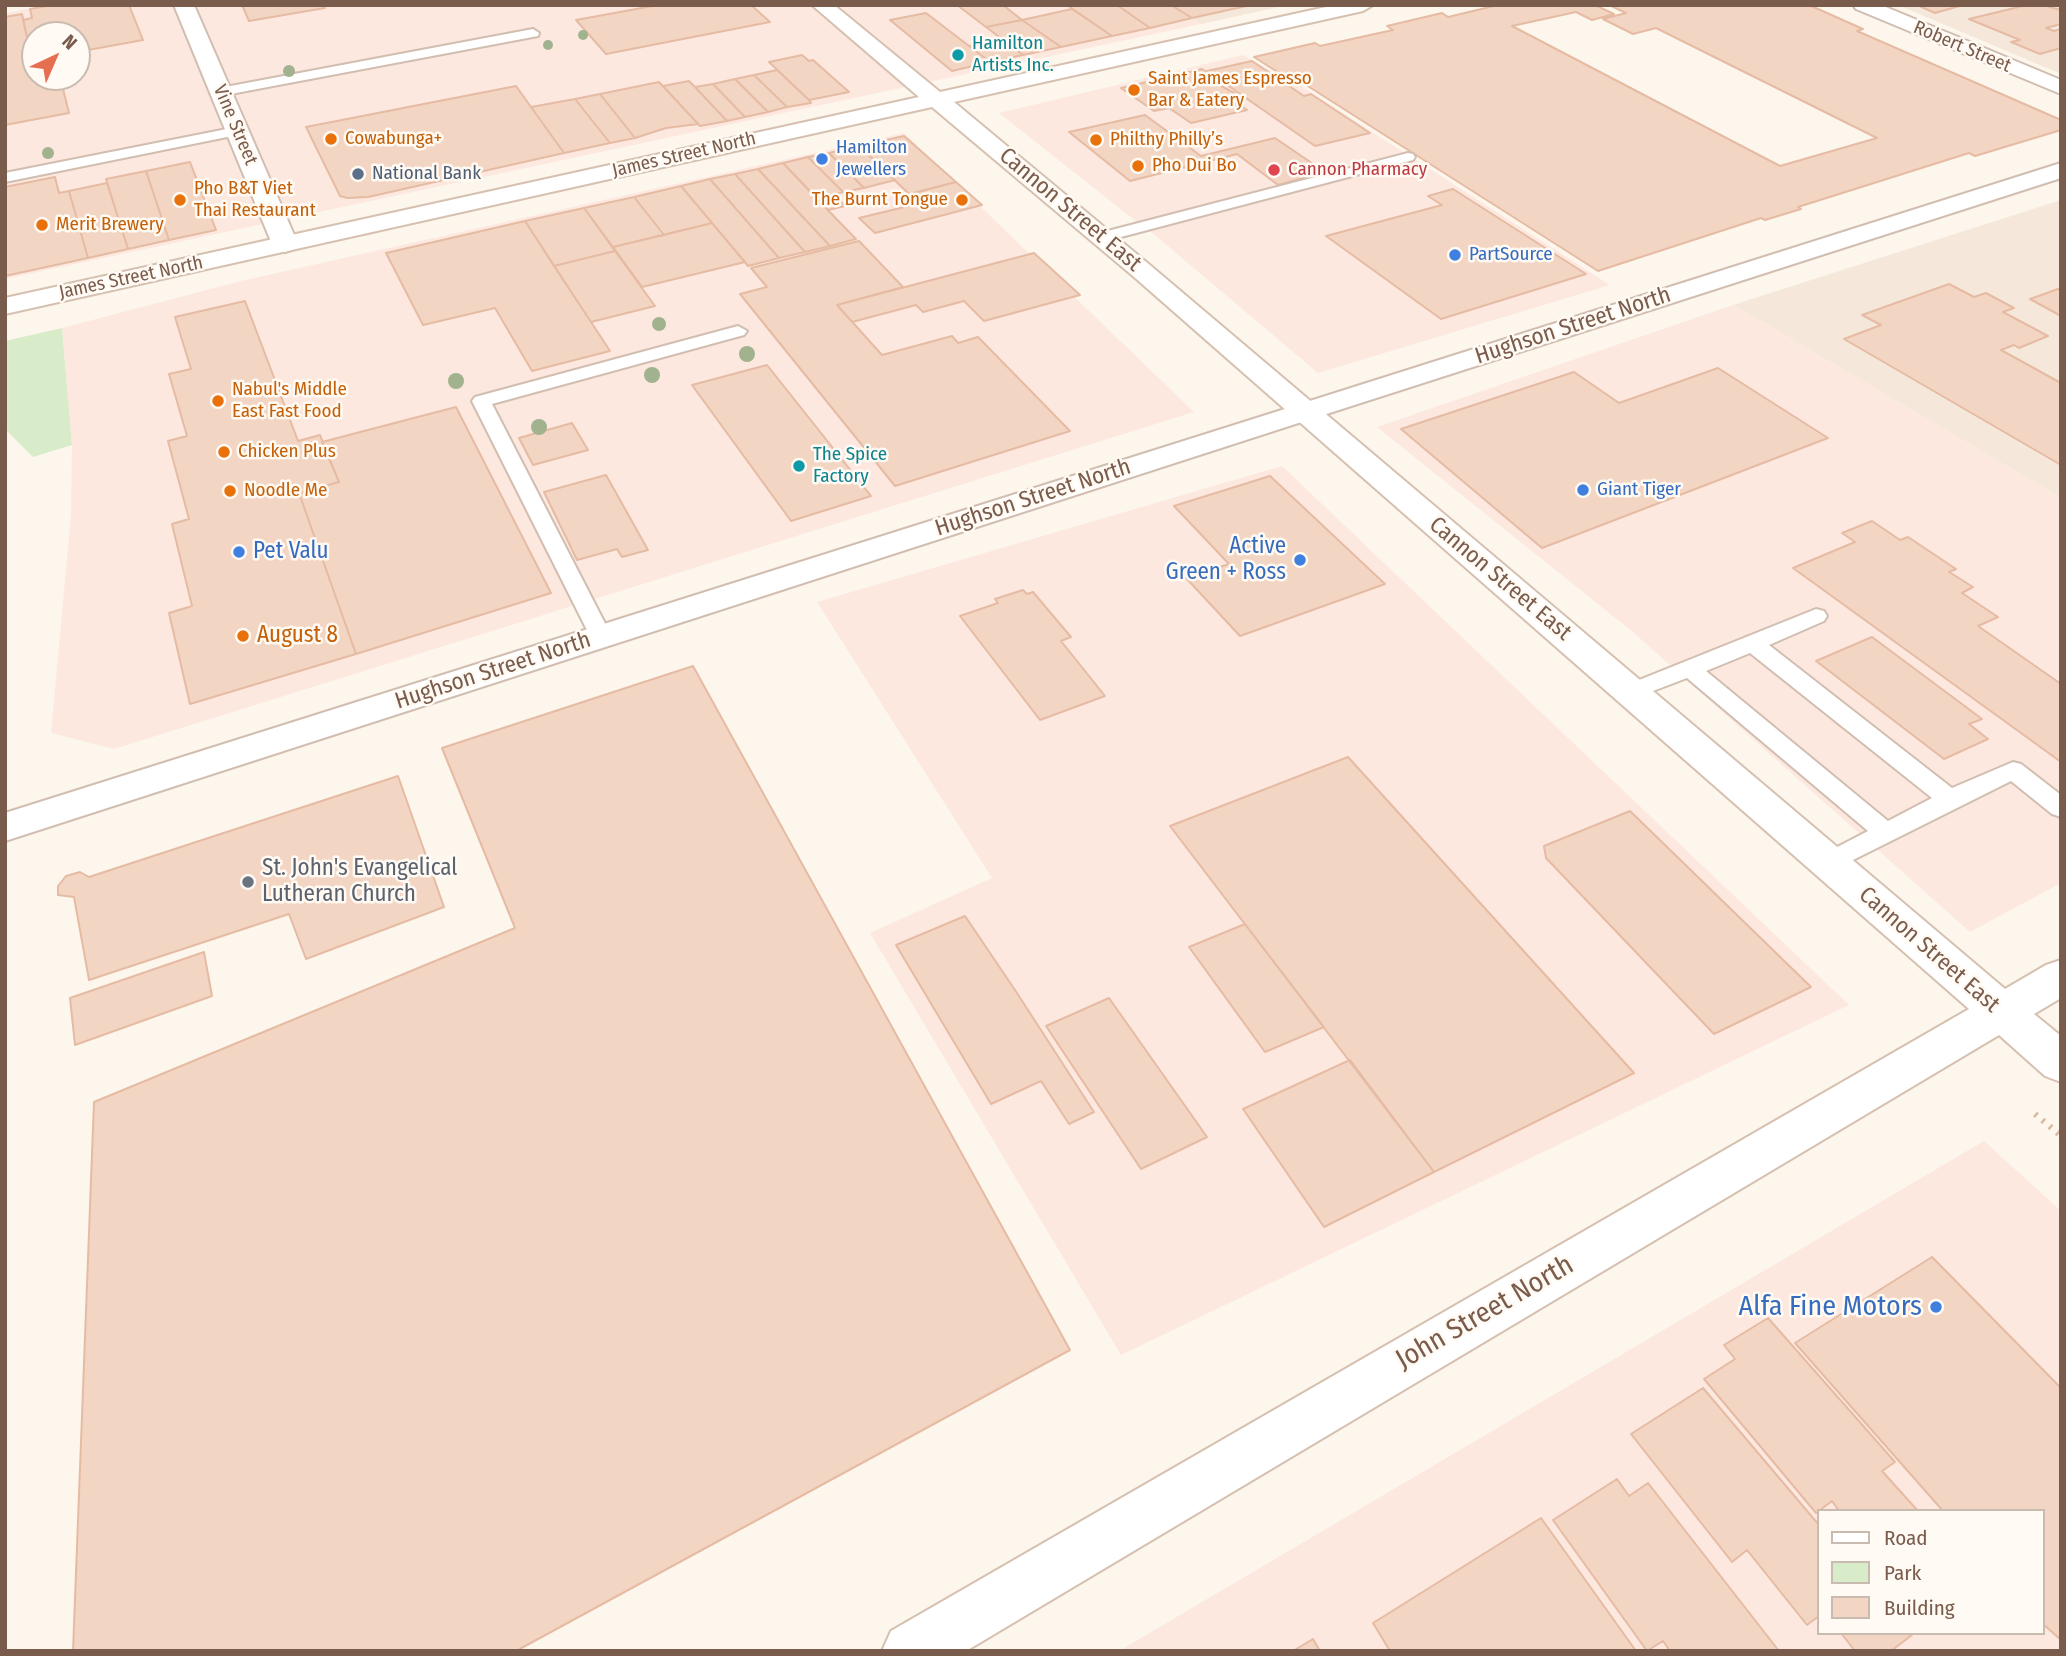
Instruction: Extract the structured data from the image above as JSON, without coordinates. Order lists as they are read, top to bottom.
{
  "streets": {
    "main road": [
      "Robert Street",
      "Vine Street",
      "James Street North",
      "Cannon Street East",
      "Hughson Street North",
      "John Street North"
    ]
  },
  "crossings": [
    ["Vine Street", "James Street North"],
    ["James Street North", "Cannon Street East"],
    ["Cannon Street East", "Hughson Street North"],
    ["Cannon Street East", "John Street North"]
  ],
  "places": [
    "Hamilton Artists Inc.",
    "Saint James Espresso Bar & Eatery",
    "Cowabunga+",
    "Philthy Philly’s",
    "Hamilton Jewellers",
    "Pho Dui Bo",
    "Cannon Pharmacy",
    "National Bank",
    "Pho B&T Viet Thai Restaurant",
    "The Burnt Tongue",
    "Merit Brewery",
    "PartSource",
    "Nabul's Middle East Fast Food",
    "Chicken Plus",
    "The Spice Factory",
    "Giant Tiger",
    "Noodle Me",
    "Pet Valu",
    "Active Green + Ross",
    "August 8",
    "St. John's Evangelical Lutheran Church",
    "Alfa Fine Motors"
  ],
  "legend": ["Road", "Park", "Building"],
  "north": "top right"
}
